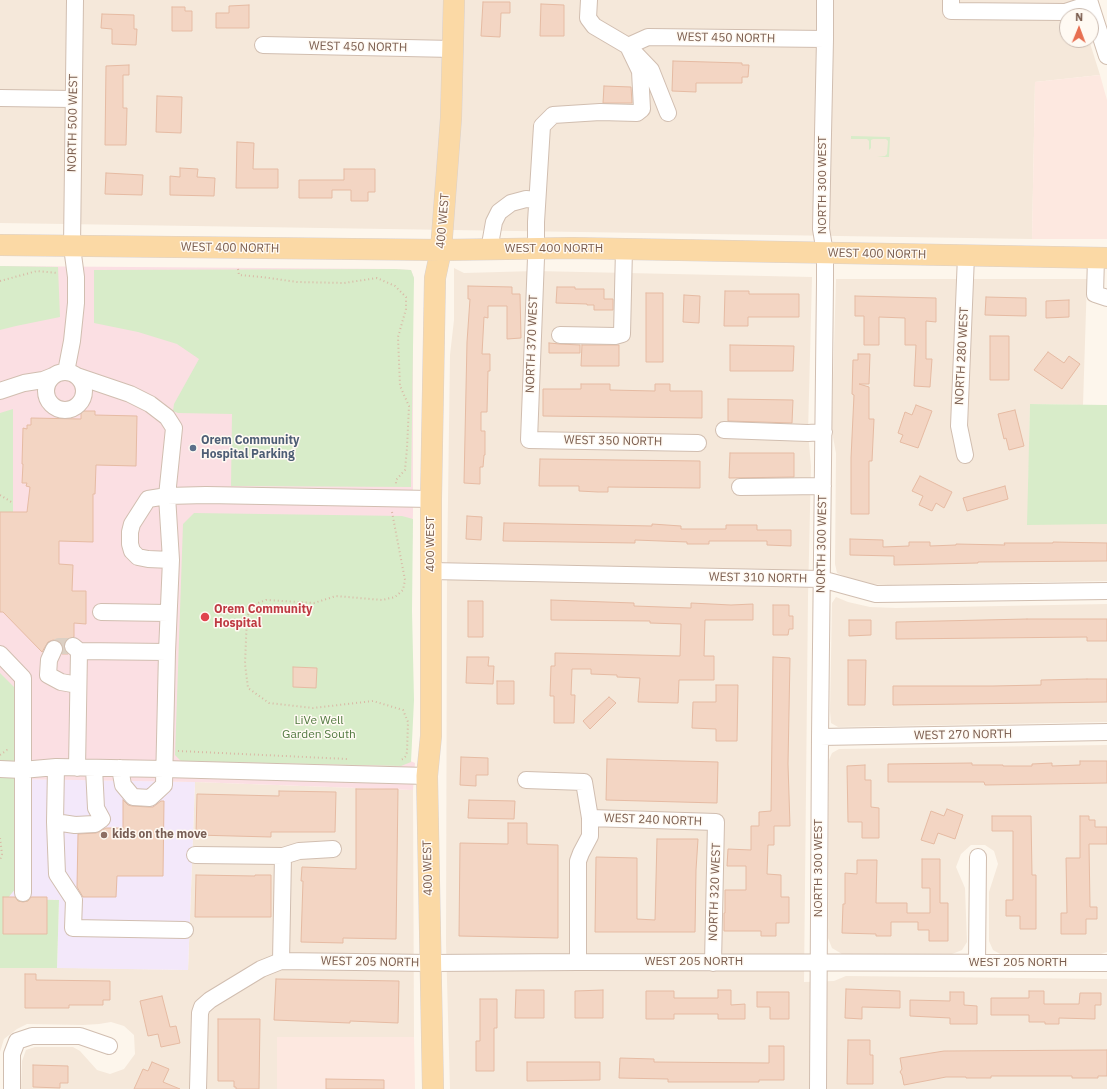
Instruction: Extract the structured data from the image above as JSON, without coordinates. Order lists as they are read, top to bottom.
{
  "streets": {
    "main road": ["400 WEST", "WEST 400 NORTH"],
    "street": [
      "WEST 450 NORTH",
      "NORTH 500 WEST",
      "NORTH 300 WEST",
      "NORTH 370 WEST",
      "NORTH 280 WEST",
      "WEST 350 NORTH",
      "WEST 310 NORTH",
      "WEST 270 NORTH",
      "WEST 240 NORTH",
      "NORTH 320 WEST",
      "WEST 205 NORTH"
    ]
  },
  "crossings": [
    ["WEST 450 NORTH", "NORTH 300 WEST"],
    ["WEST 450 NORTH", "400 WEST"],
    ["WEST 450 NORTH", "NORTH 370 WEST"],
    ["NORTH 500 WEST", "WEST 400 NORTH"],
    ["NORTH 300 WEST", "WEST 400 NORTH"],
    ["NORTH 300 WEST", "WEST 310 NORTH"],
    ["NORTH 300 WEST", "WEST 270 NORTH"],
    ["NORTH 300 WEST", "WEST 205 NORTH"],
    ["400 WEST", "WEST 400 NORTH"],
    ["400 WEST", "WEST 310 NORTH"],
    ["400 WEST", "WEST 205 NORTH"],
    ["WEST 400 NORTH", "NORTH 370 WEST"],
    ["WEST 400 NORTH", "NORTH 280 WEST"],
    ["NORTH 370 WEST", "WEST 350 NORTH"],
    ["WEST 240 NORTH", "NORTH 320 WEST"],
    ["NORTH 320 WEST", "WEST 205 NORTH"]
  ],
  "parks": ["LiVe Well Garden South"],
  "places": ["Orem Community Hospital Parking", "Orem Community Hospital", "kids on the move"],
  "north": "top"
}
